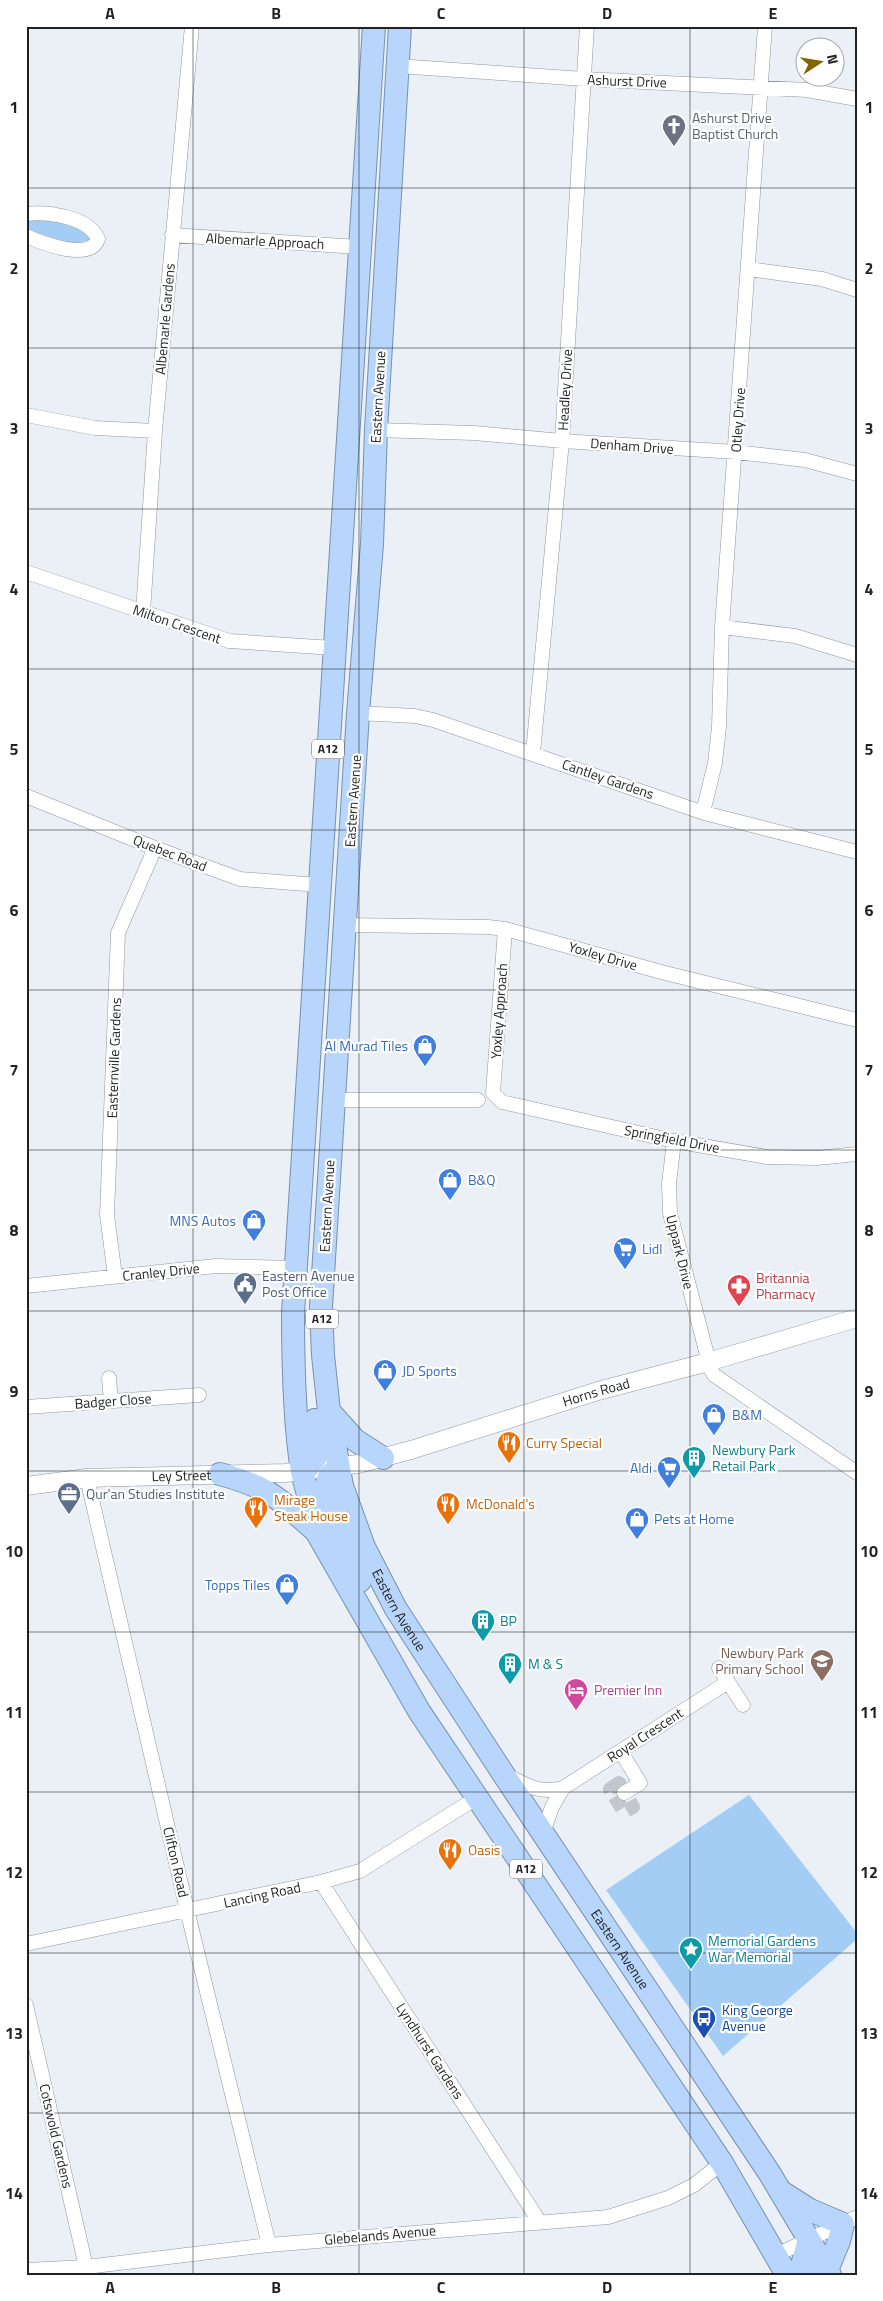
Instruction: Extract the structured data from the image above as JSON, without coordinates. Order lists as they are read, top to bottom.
{
  "streets": {
    "highway": ["Eastern Avenue", "A12"],
    "street": [
      "Ashurst Drive",
      "Albemarle Approach",
      "Albemarle Gardens",
      "Headley Drive",
      "Otley Drive",
      "Denham Drive",
      "Milton Crescent",
      "Cantley Gardens",
      "Quebec Road",
      "Yoxley Drive",
      "Yoxley Approach",
      "Easternville Gardens",
      "Springfield Drive",
      "Uppark Drive",
      "Cranley Drive",
      "Horns Road",
      "Badger Close",
      "Ley Street",
      "Royal Crescent",
      "Clifton Road",
      "Lancing Road",
      "Lyndhurst Gardens",
      "Cotswold Gardens",
      "Glebelands Avenue"
    ]
  },
  "crossings": [
    ["Ashurst Drive", "Headley Drive"],
    ["Ashurst Drive", "Eastern Avenue"],
    ["Ashurst Drive", "Otley Drive"],
    ["Albemarle Approach", "Albemarle Gardens"],
    ["Albemarle Approach", "Eastern Avenue"],
    ["Albemarle Gardens", "Milton Crescent"],
    ["Headley Drive", "Denham Drive"],
    ["Headley Drive", "Cantley Gardens"],
    ["Eastern Avenue", "Denham Drive"],
    ["Eastern Avenue", "Milton Crescent"],
    ["Eastern Avenue", "Cantley Gardens"],
    ["Eastern Avenue", "Quebec Road"],
    ["Eastern Avenue", "Yoxley Drive"],
    ["Eastern Avenue", "Cranley Drive"],
    ["Eastern Avenue", "Horns Road"],
    ["Eastern Avenue", "Ley Street"],
    ["Eastern Avenue", "Royal Crescent"],
    ["Eastern Avenue", "Lancing Road"],
    ["Eastern Avenue", "Glebelands Avenue"],
    ["Otley Drive", "Denham Drive"],
    ["Otley Drive", "Cantley Gardens"],
    ["Quebec Road", "Easternville Gardens"],
    ["Yoxley Drive", "Yoxley Approach"],
    ["Yoxley Approach", "Springfield Drive"],
    ["Easternville Gardens", "Cranley Drive"],
    ["Springfield Drive", "Uppark Drive"],
    ["Uppark Drive", "Horns Road"],
    ["Horns Road", "Ley Street"],
    ["Ley Street", "Clifton Road"],
    ["Clifton Road", "Lancing Road"],
    ["Clifton Road", "Glebelands Avenue"],
    ["Lancing Road", "Lyndhurst Gardens"],
    ["Lyndhurst Gardens", "Glebelands Avenue"],
    ["Cotswold Gardens", "Glebelands Avenue"]
  ],
  "places": {
    "church": ["Ashurst Drive Baptist Church"],
    "shop": [
      "Al Murad Tiles",
      "B&Q",
      "MNS Autos",
      "JD Sports",
      "B&M",
      "Pets at Home",
      "Topps Tiles"
    ],
    "supermarket": ["Lidl", "Aldi"],
    "public building": ["Eastern Avenue Post Office"],
    "pharmacy": ["Britannia Pharmacy"],
    "restaurant": [
      "Curry Special",
      "McDonald's",
      "Mirage Steak House",
      "Oasis"
    ],
    "building": ["Newbury Park Retail Park", "BP", "M & S"],
    "office": ["Qur'an Studies Institute"],
    "school or university": ["Newbury Park Primary School"],
    "hotel": ["Premier Inn"],
    "place": ["Memorial Gardens War Memorial"],
    "bus stop": ["King George Avenue"]
  },
  "north": "right",
  "grid": {
    "columns": [
      "A",
      "B",
      "C",
      "D",
      "E"
    ],
    "rows": [
      "1",
      "2",
      "3",
      "4",
      "5",
      "6",
      "7",
      "8",
      "9",
      "10",
      "11",
      "12",
      "13",
      "14"
    ]
  }
}
